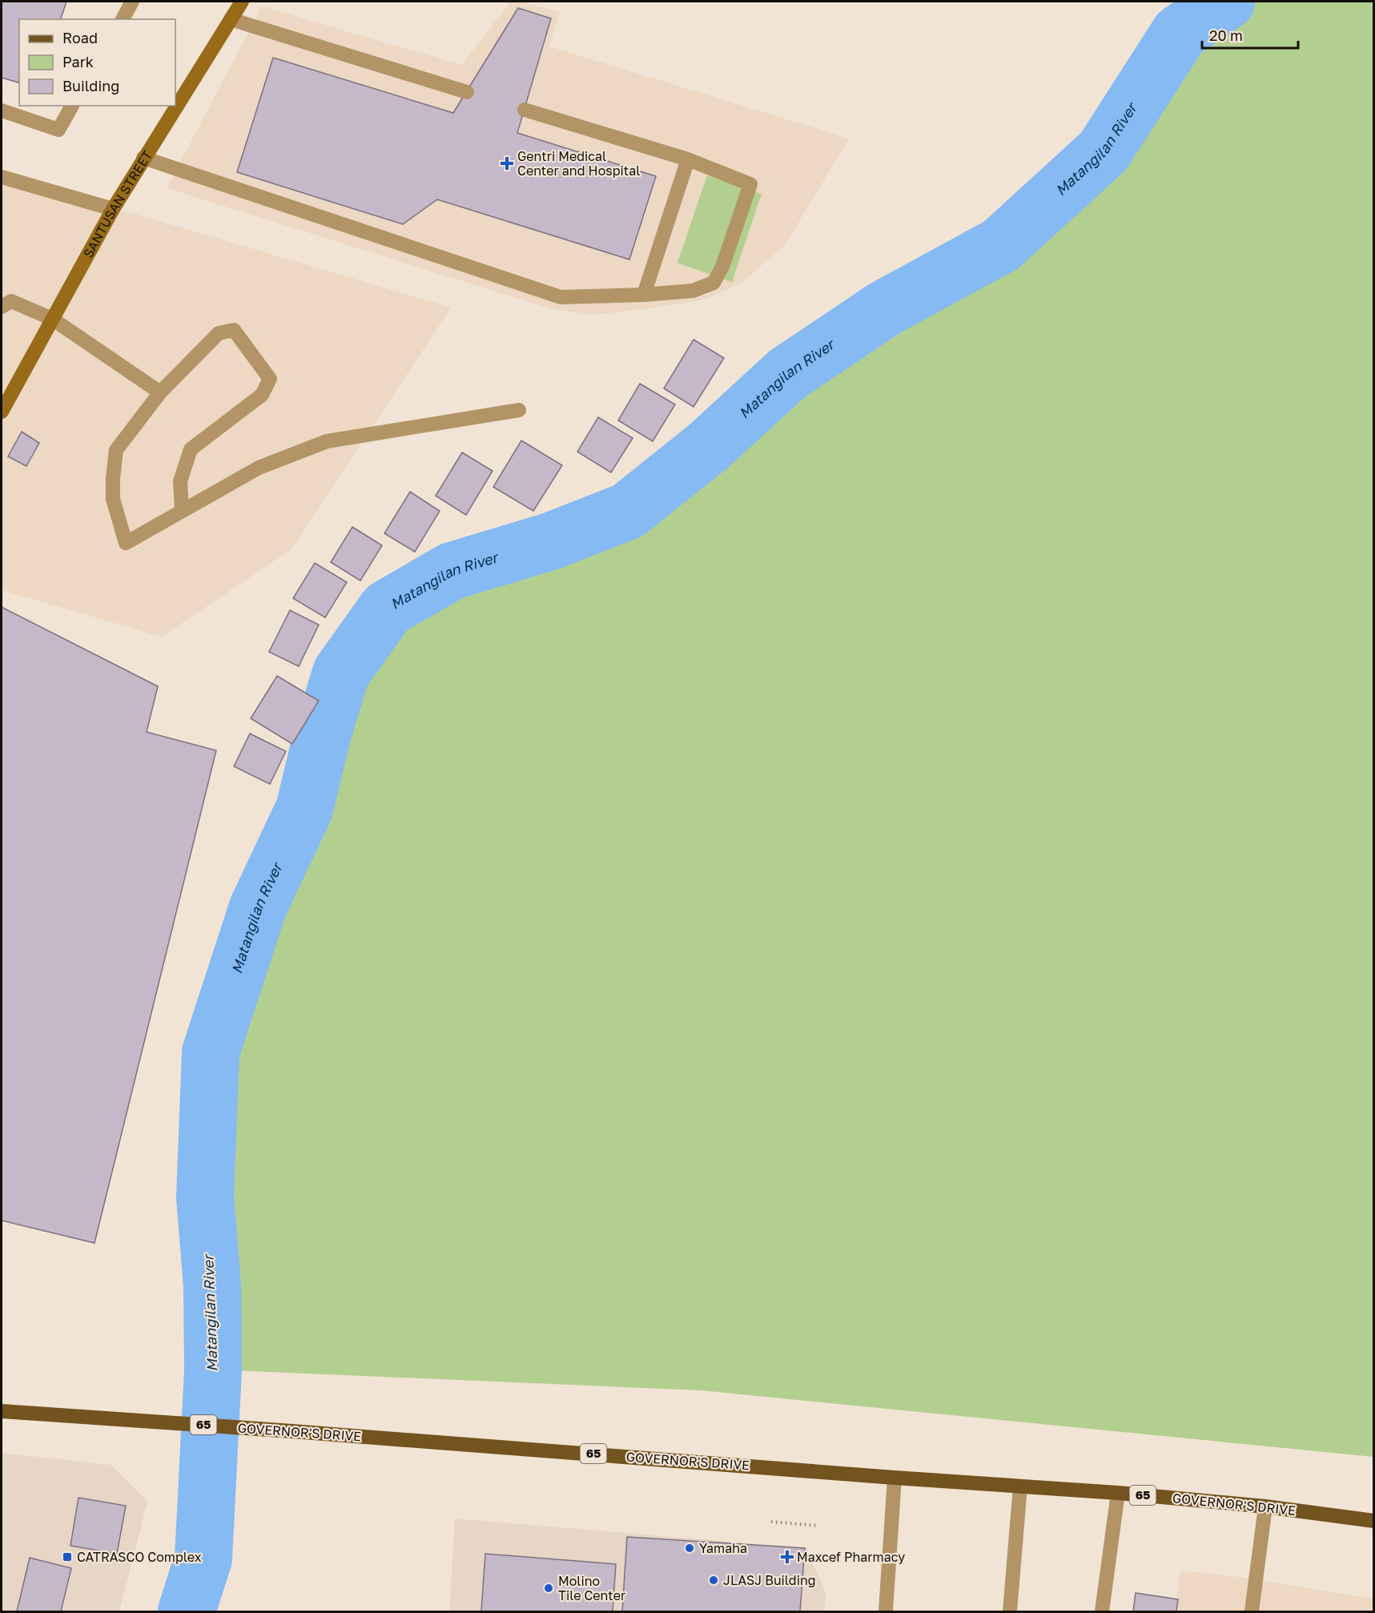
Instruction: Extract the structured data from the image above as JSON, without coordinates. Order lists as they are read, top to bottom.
{
  "streets": {
    "main road": ["65", "GOVERNOR'S DRIVE"],
    "street": ["SANTUSAN STREET"]
  },
  "water": ["Matangilan River"],
  "places": {
    "health": ["Gentri Medical Center and Hospital", "Maxcef Pharmacy"],
    "other": ["Yamaha", "JLASJ Building", "Molino Tile Center"],
    "transit": ["CATRASCO Complex"]
  },
  "legend": ["Road", "Park", "Building"],
  "scale_bar": "20 m"
}
